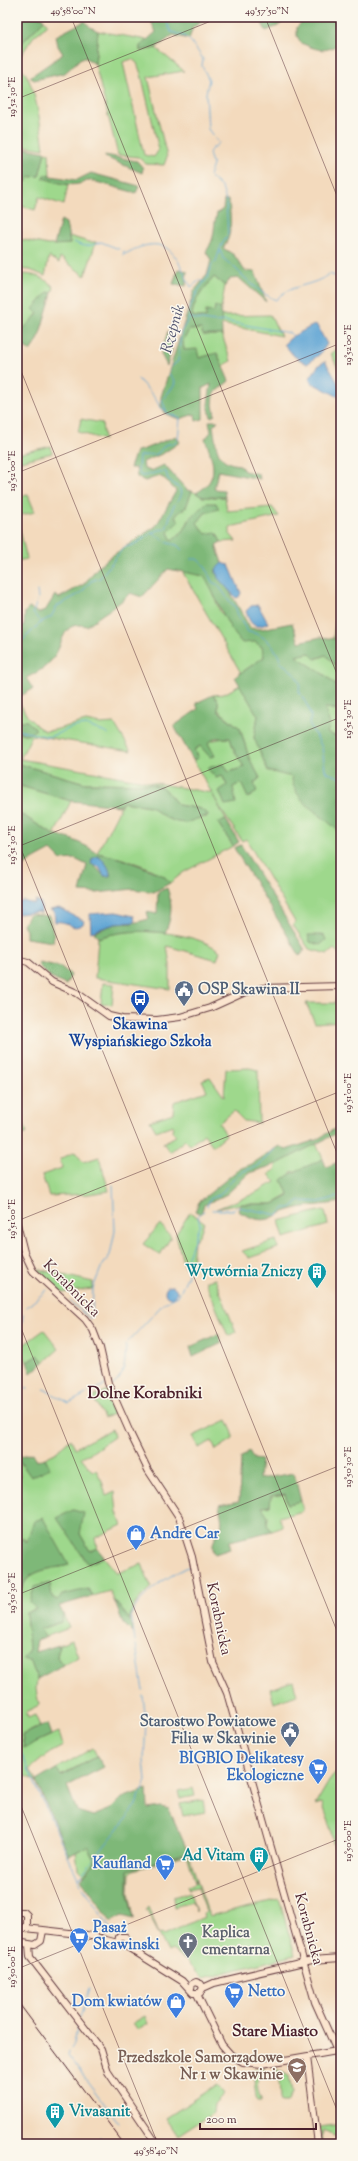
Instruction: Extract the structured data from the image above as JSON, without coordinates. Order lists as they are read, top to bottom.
{
  "streets": {
    "street": ["Korabnicka"]
  },
  "districts": ["Dolne Korabniki", "Stare Miasto"],
  "water": ["Rzepnik"],
  "places": {
    "public building": ["OSP Skawina II", "Starostwo Powiatowe Filia w Skawinie"],
    "bus stop": ["Skawina Wyspiańskiego Szkoła"],
    "building": ["Wytwórnia Zniczy", "Ad Vitam", "Vivasanit"],
    "shop": ["Andre Car", "Dom kwiatów"],
    "supermarket": [
      "BIGBIO Delikatesy Ekologiczne",
      "Kaufland",
      "Pasaż Skawinski",
      "Netto"
    ],
    "church": ["Kaplica cmentarna"],
    "school or university": ["Przedszkole Samorządowe Nr 1 w Skawinie"]
  },
  "scale_bar": "200 m",
  "coordinates": [
    "49°58'00\"N",
    "49°57'50\"N",
    "19°52'30\"E",
    "19°52'00\"E",
    "19°51'30\"E",
    "19°51'00\"E",
    "19°50'30\"E",
    "19°50'00\"E",
    "49°58'40\"N"
  ]
}
